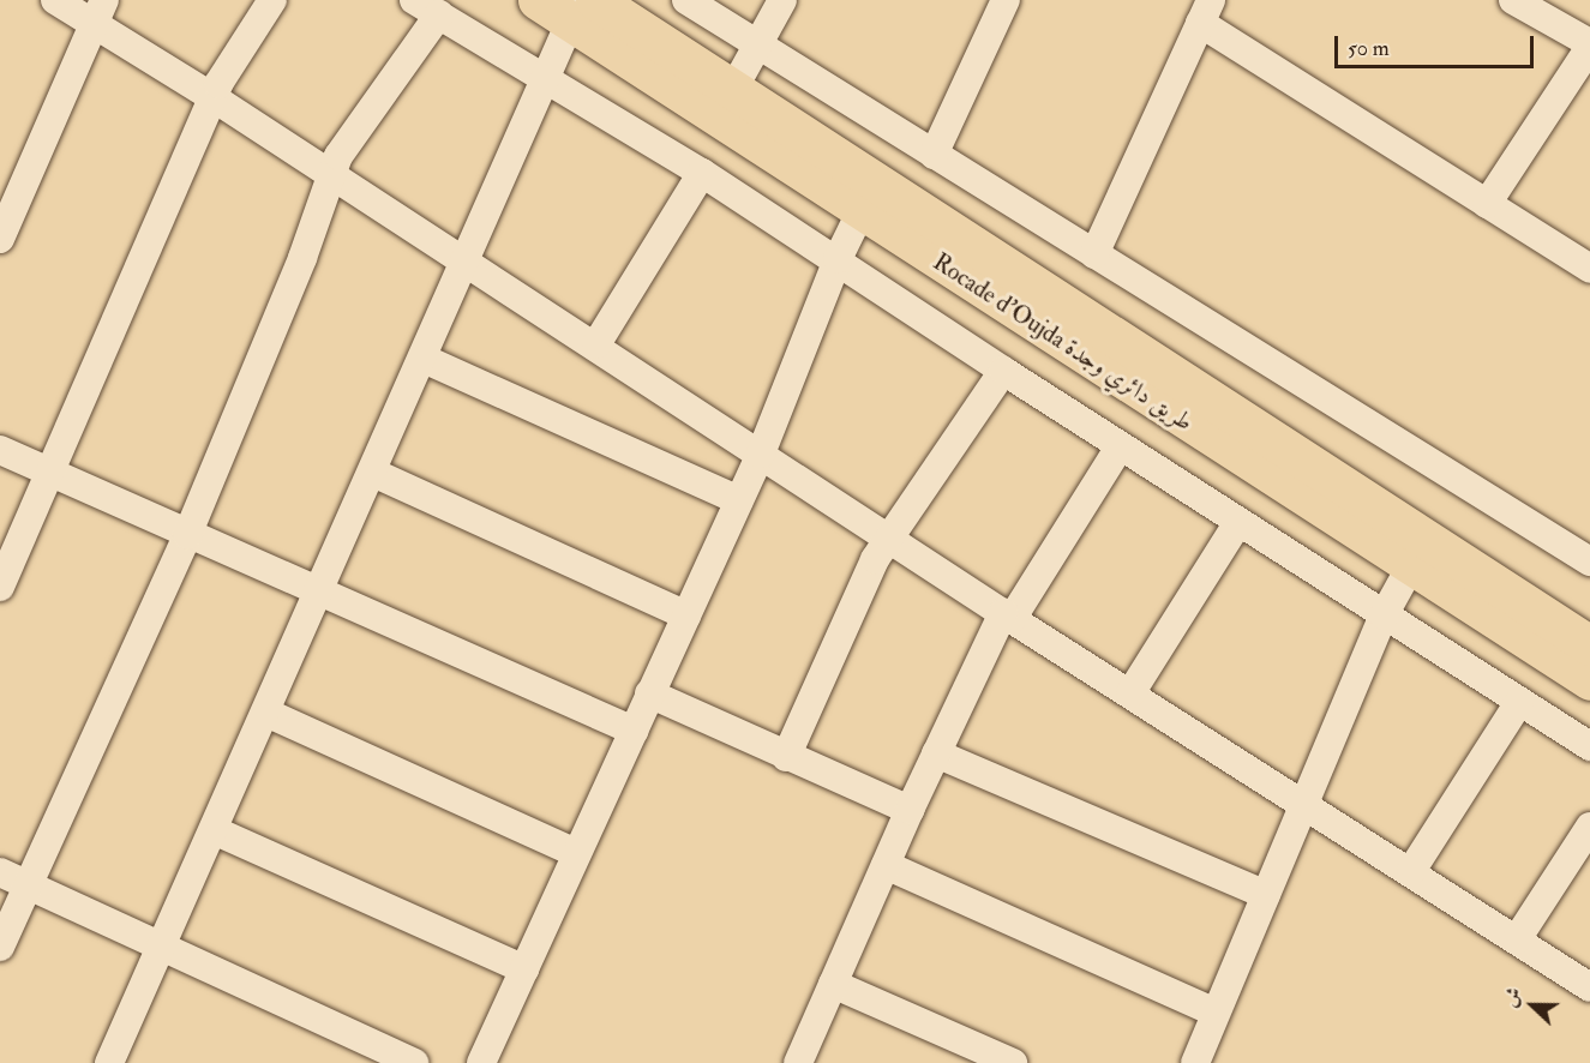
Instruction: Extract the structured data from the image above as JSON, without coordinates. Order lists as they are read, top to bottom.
{
  "streets": {
    "highway": ["Rocade d'Oujda طريق دائري وجدة"]
  },
  "scale_bar": "50 m",
  "north": "left"
}
